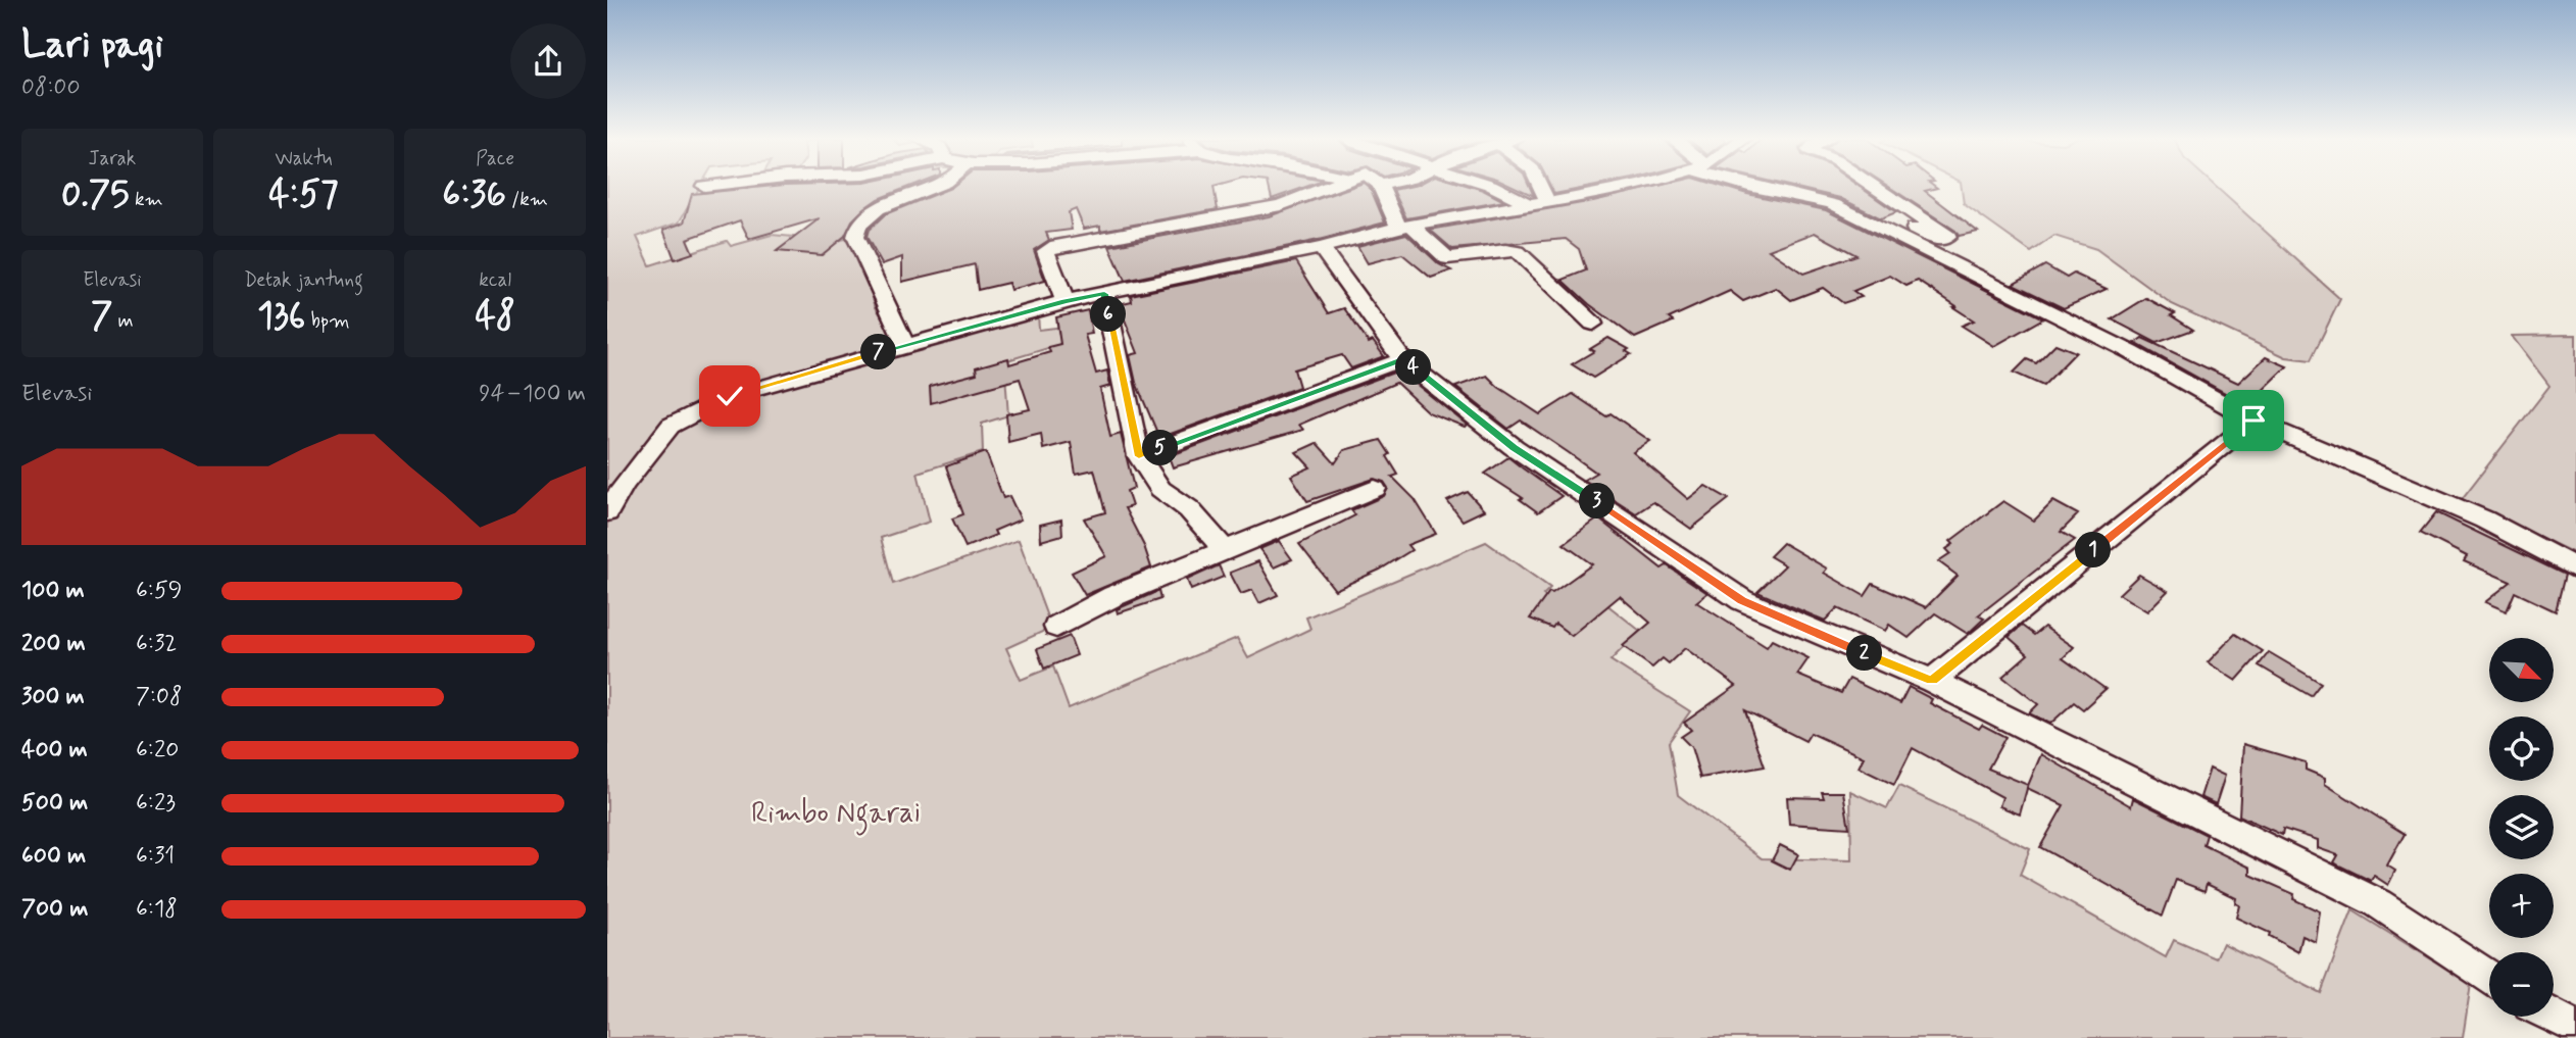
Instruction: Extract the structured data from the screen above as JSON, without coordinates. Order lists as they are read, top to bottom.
{
  "parks": ["Rimbo Ngarai"],
  "north": "bottom right",
  "page": {
    "heading": ["Lari pagi", "08:00"],
    "stats": [
      ["Jarak", "0.75 km"],
      ["Waktu", "4:57"],
      ["Pace", "6:36 /km"],
      ["Elevasi", "7 m"],
      ["Detak jantung", "136 bpm"],
      ["kcal", "48"]
    ],
    "pins": [
      "6",
      "7",
      "4",
      "5",
      "3",
      "1",
      "2"
    ],
    "chart": ["Elevasi", "94–100 m"],
    "list": [
      {
        "name": "100 m",
        "note": "6:59"
      },
      {
        "name": "200 m",
        "note": "6:32"
      },
      {
        "name": "300 m",
        "note": "7:08"
      },
      {
        "name": "400 m",
        "note": "6:20"
      },
      {
        "name": "500 m",
        "note": "6:23"
      },
      {
        "name": "600 m",
        "note": "6:31"
      },
      {
        "name": "700 m",
        "note": "6:18"
      }
    ],
    "map_buttons": ["+", "−"]
  }
}
